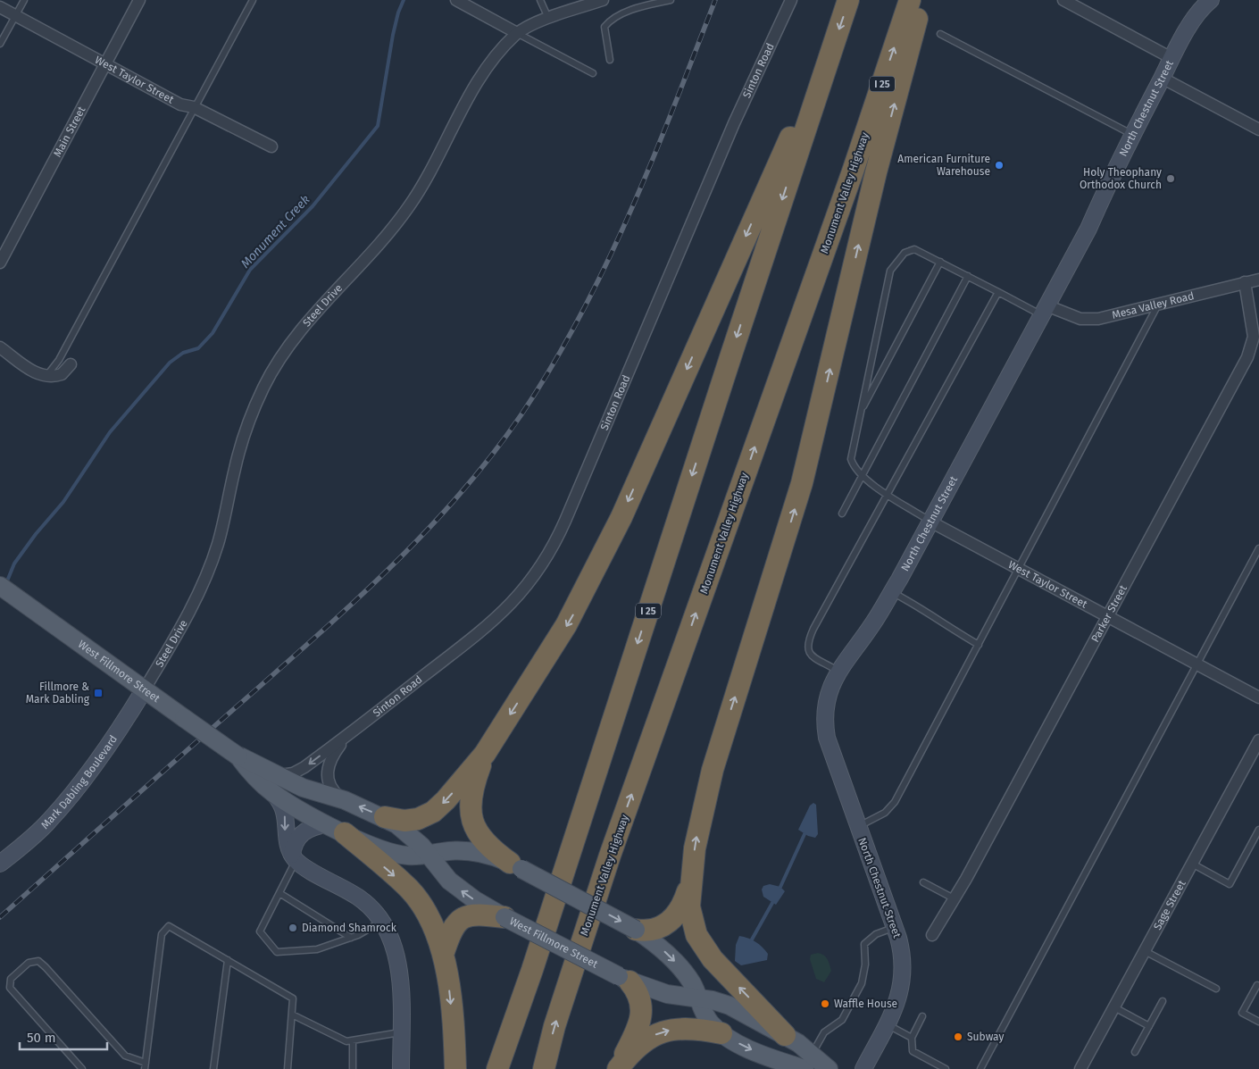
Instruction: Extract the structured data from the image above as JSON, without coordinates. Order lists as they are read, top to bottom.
{
  "streets": {
    "highway": ["I 25", "Monument Valley Highway"],
    "main road": ["North Chestnut Street", "West Fillmore Street", "Mark Dabling Boulevard"],
    "street": [
      "Sinton Road",
      "West Taylor Street",
      "Main Street",
      "Steel Drive",
      "Mesa Valley Road",
      "Parker Street",
      "Sage Street"
    ]
  },
  "crossings": [
    ["Sinton Road", "West Fillmore Street"],
    ["West Taylor Street", "North Chestnut Street"],
    ["West Taylor Street", "Main Street"],
    ["West Taylor Street", "Parker Street"],
    ["North Chestnut Street", "Mesa Valley Road"],
    ["Steel Drive", "West Fillmore Street"],
    ["Steel Drive", "Mark Dabling Boulevard"],
    ["Mesa Valley Road", "Parker Street"],
    ["West Fillmore Street", "Mark Dabling Boulevard"]
  ],
  "water": ["Monument Creek"],
  "places": {
    "other": [
      "American Furniture Warehouse",
      "Holy Theophany Orthodox Church",
      "Diamond Shamrock",
      "Waffle House",
      "Subway"
    ],
    "transit": ["Fillmore & Mark Dabling"]
  },
  "scale_bar": "50 m"
}
